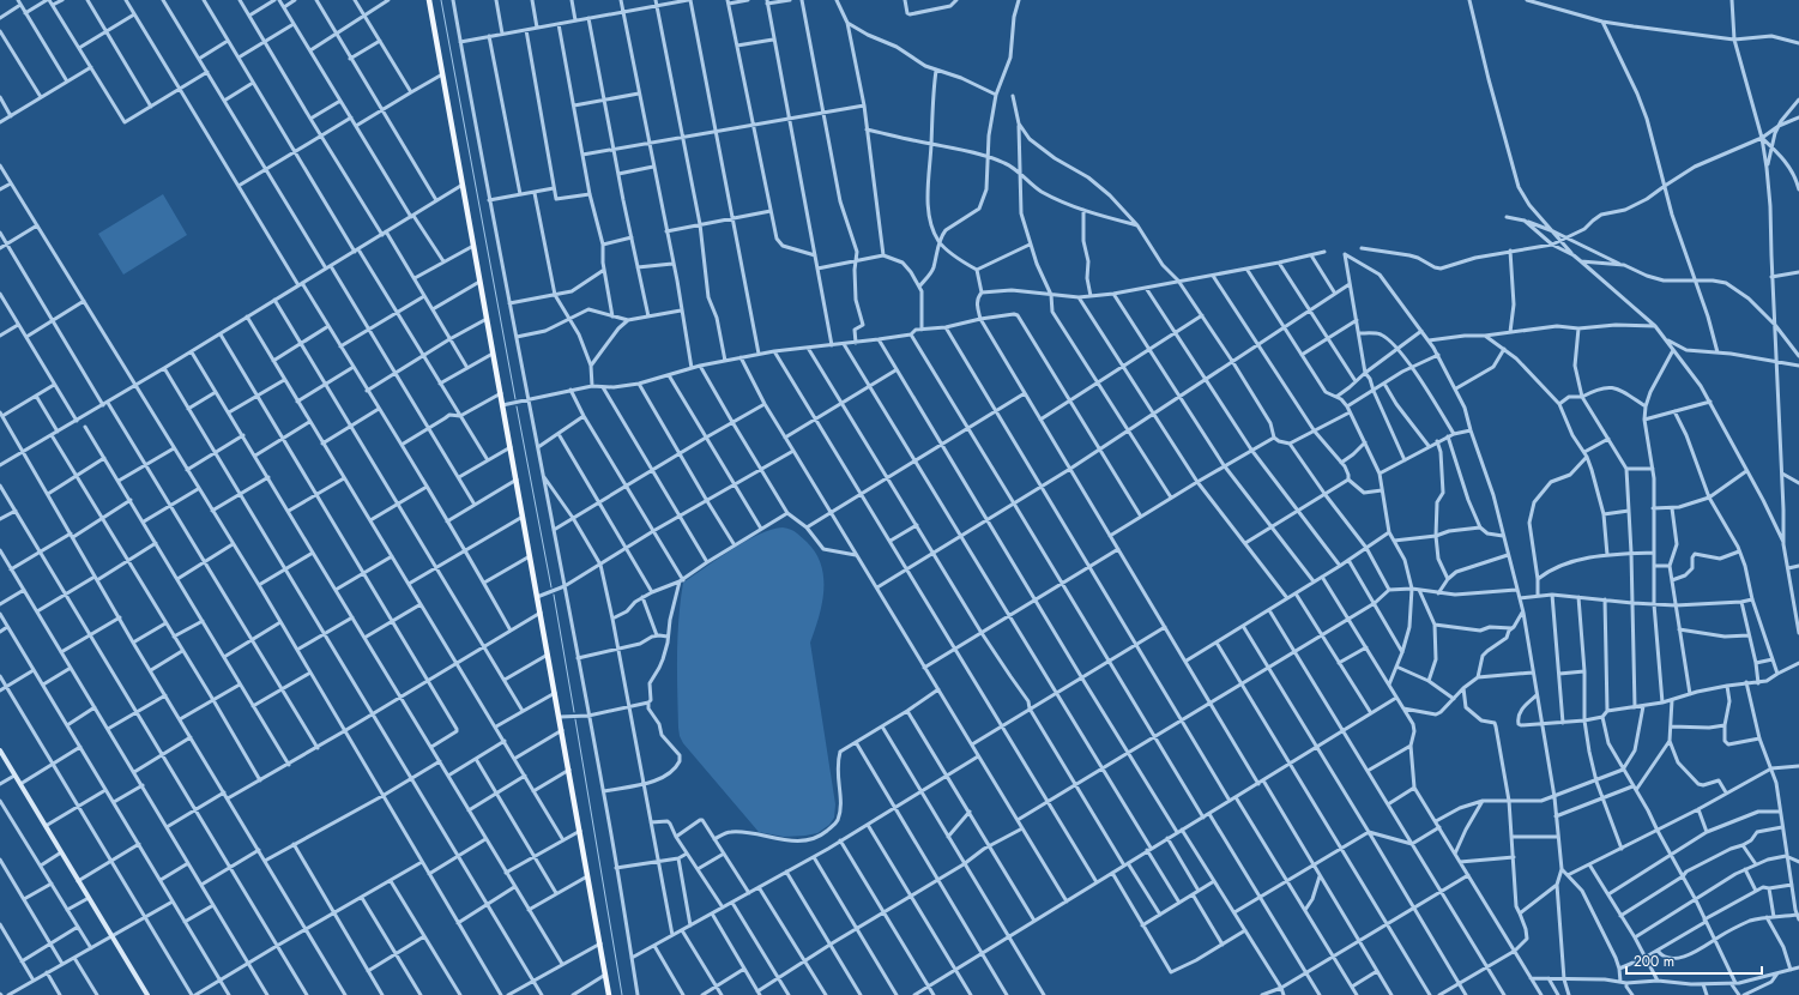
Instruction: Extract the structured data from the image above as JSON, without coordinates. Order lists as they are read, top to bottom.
{
  "scale_bar": "200 m"
}
